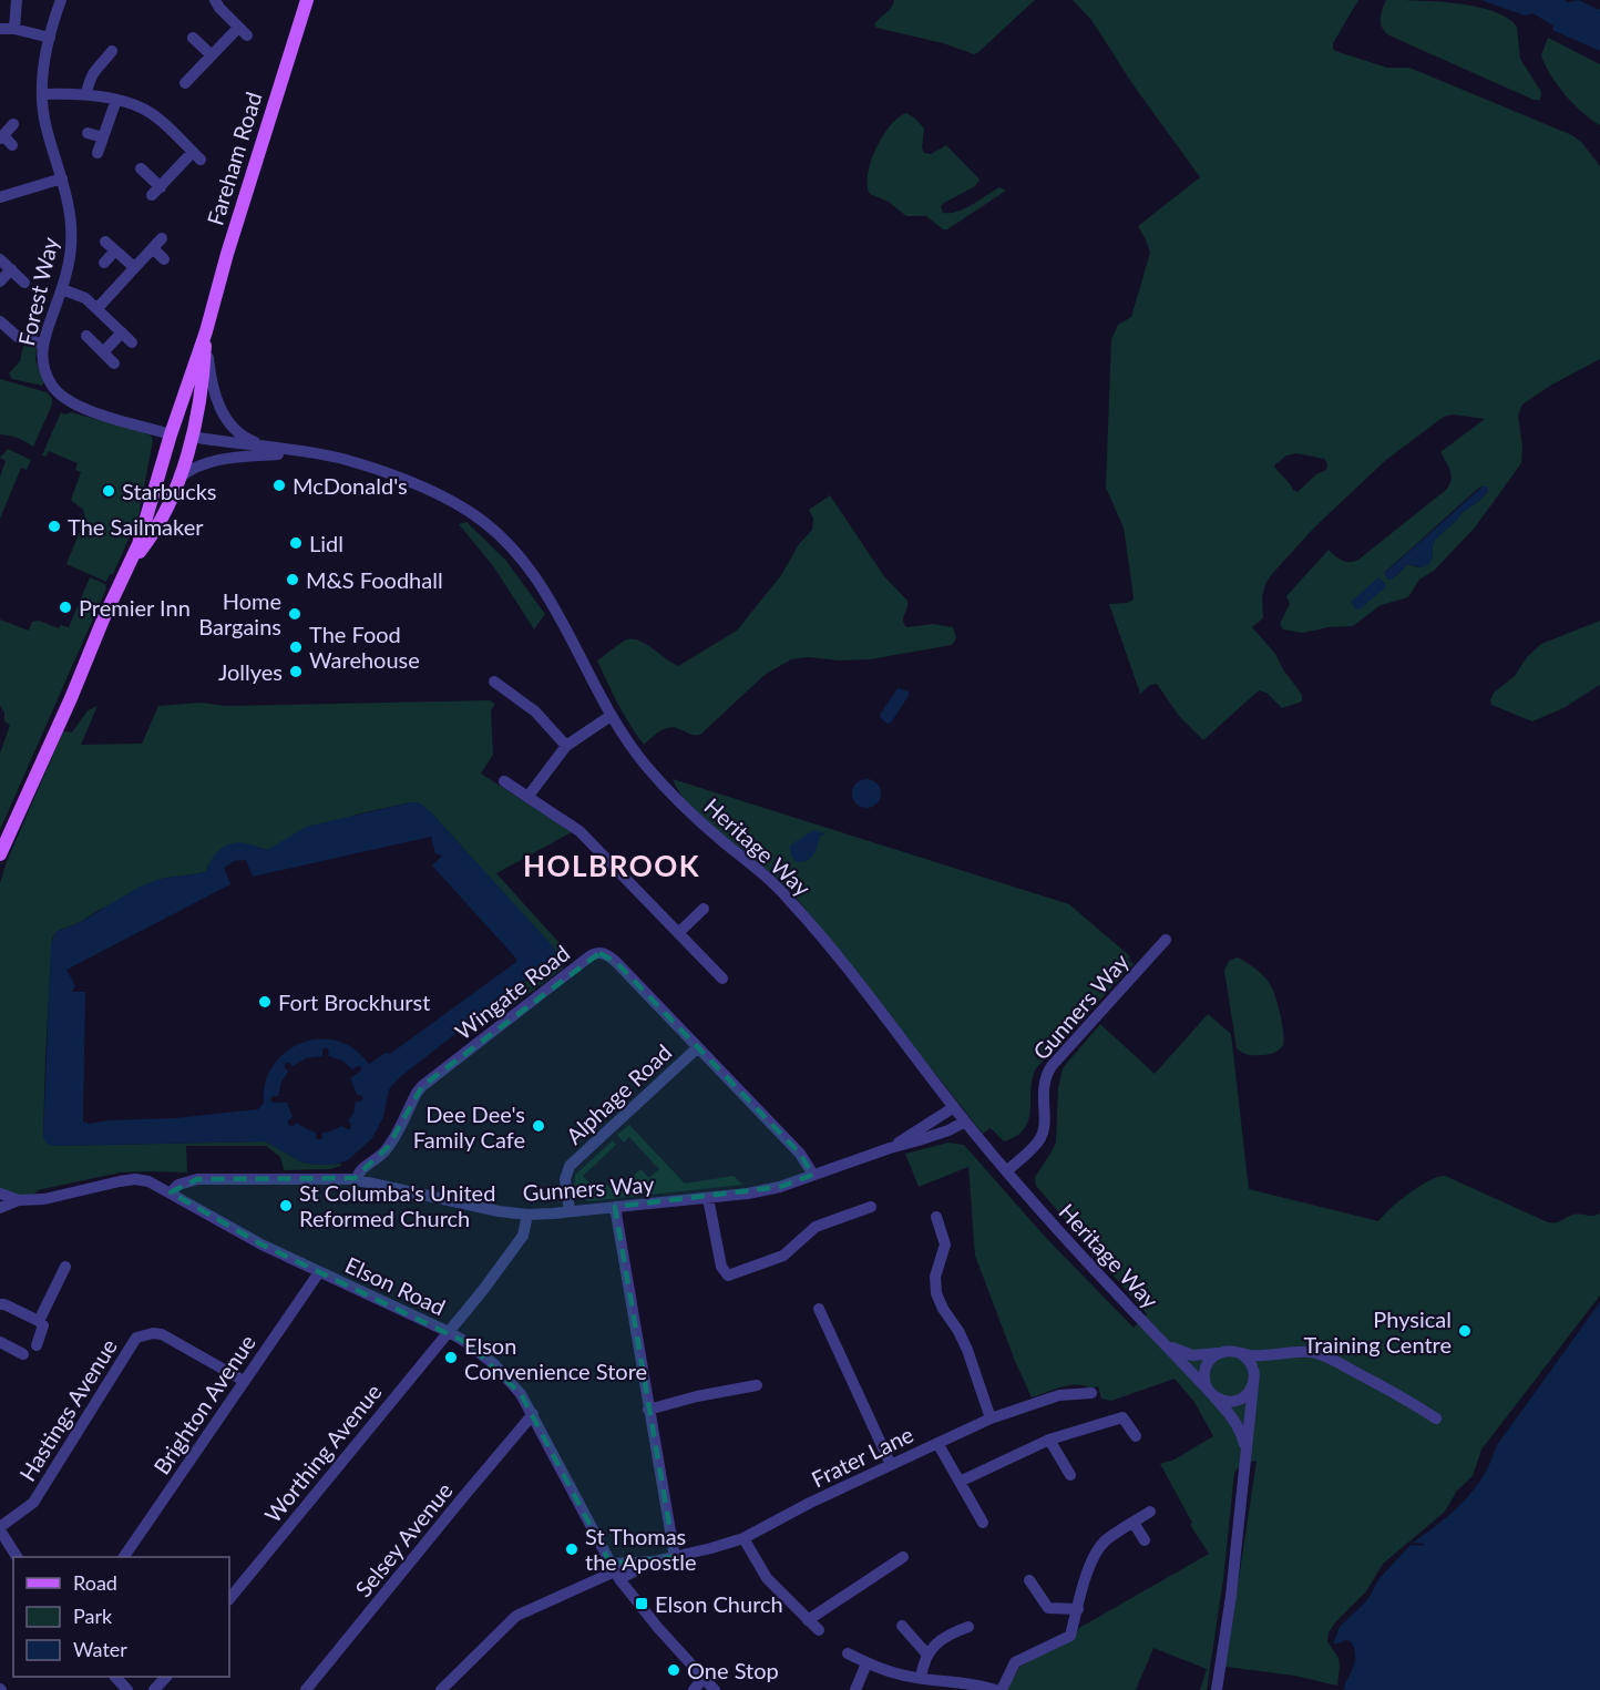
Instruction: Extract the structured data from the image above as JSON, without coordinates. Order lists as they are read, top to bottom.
{
  "streets": {
    "main road": ["Fareham Road"],
    "street": [
      "Forest Way",
      "Heritage Way",
      "Wingate Road",
      "Gunners Way",
      "Alphage Road",
      "Elson Road",
      "Brighton Avenue",
      "Hastings Avenue",
      "Worthing Avenue",
      "Frater Lane",
      "Selsey Avenue"
    ]
  },
  "crossings": [
    ["Fareham Road", "Forest Way"],
    ["Fareham Road", "Heritage Way"],
    ["Heritage Way", "Gunners Way"],
    ["Wingate Road", "Gunners Way"],
    ["Wingate Road", "Alphage Road"],
    ["Gunners Way", "Alphage Road"],
    ["Gunners Way", "Elson Road"],
    ["Gunners Way", "Worthing Avenue"],
    ["Elson Road", "Brighton Avenue"],
    ["Elson Road", "Worthing Avenue"],
    ["Elson Road", "Frater Lane"],
    ["Elson Road", "Selsey Avenue"],
    ["Brighton Avenue", "Hastings Avenue"]
  ],
  "districts": ["HOLBROOK"],
  "places": {
    "other": [
      "McDonald's",
      "Starbucks",
      "The Sailmaker",
      "Lidl",
      "M&S Foodhall",
      "Premier Inn",
      "Home Bargains",
      "The Food Warehouse",
      "Jollyes",
      "Fort Brockhurst",
      "Dee Dee's Family Cafe",
      "St Columba's United Reformed Church",
      "Physical Training Centre",
      "Elson Convenience Store",
      "St Thomas the Apostle",
      "One Stop"
    ],
    "transit": ["Elson Church"]
  },
  "legend": ["Road", "Park", "Water"]
}
